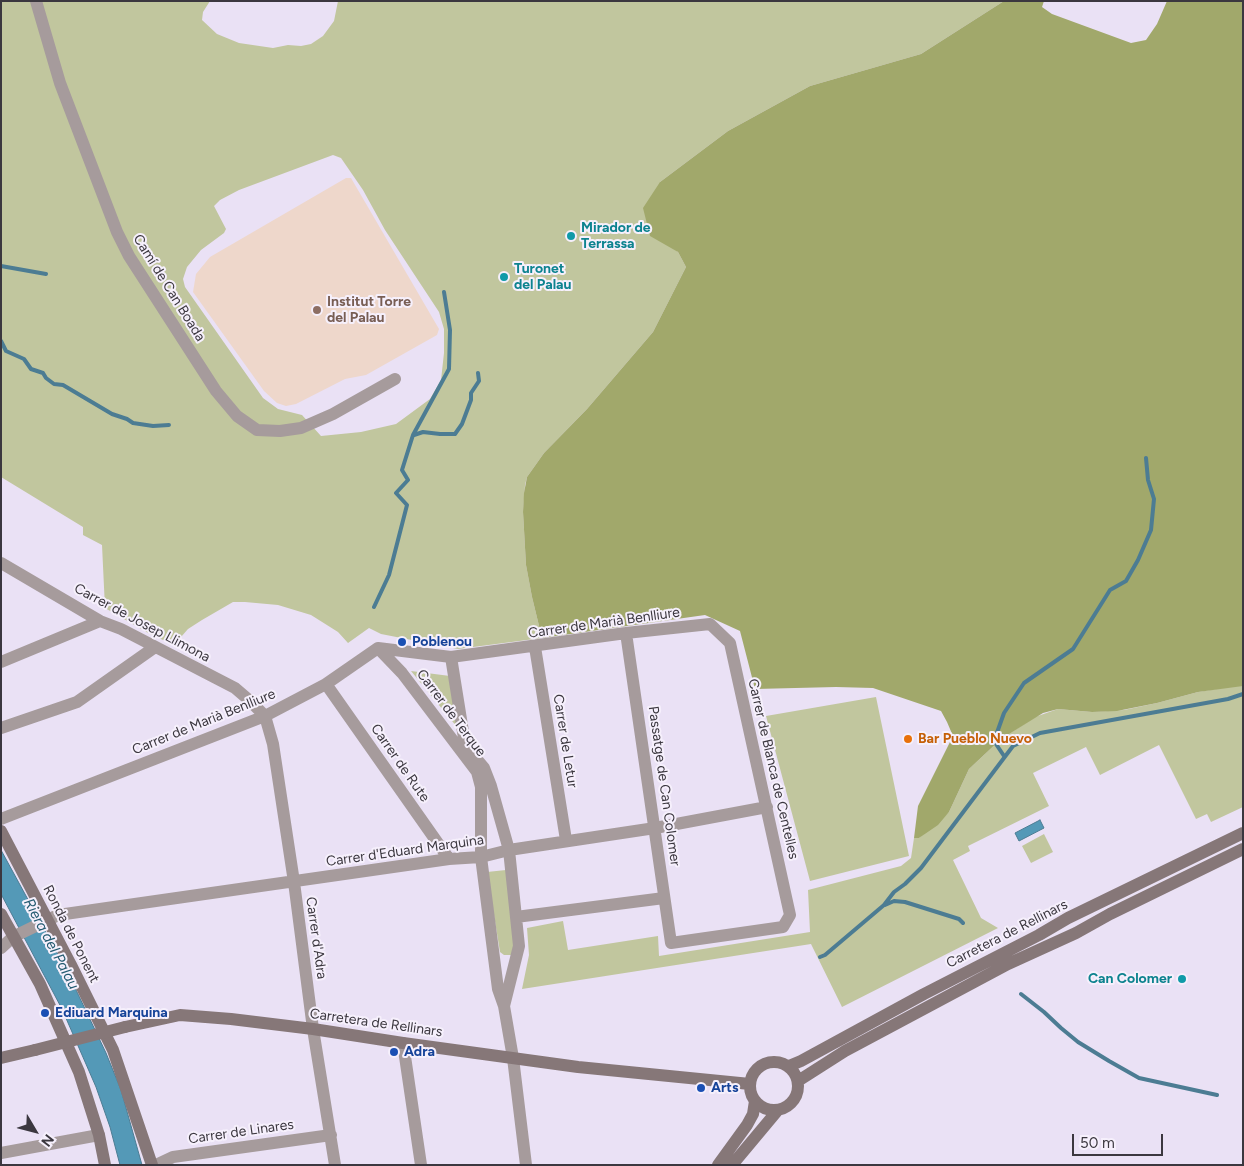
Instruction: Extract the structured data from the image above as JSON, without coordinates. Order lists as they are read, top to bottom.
{
  "streets": {
    "street": [
      "Camí de Can Boada",
      "Carrer de Josep Llimona",
      "Carrer de Marià Benlliure",
      "Carrer de Terque",
      "Carrer de Letur",
      "Carrer de Rute",
      "Carrer de Blanca de Centelles",
      "Passatge de Can Colomer",
      "Carrer d'Eduard Marquina",
      "Ronda de Ponent",
      "Carretera de Rellinars",
      "Carrer d'Adra",
      "Carrer de Linares"
    ]
  },
  "crossings": [
    ["Carrer de Josep Llimona", "Carrer de Marià Benlliure"],
    ["Carrer de Josep Llimona", "Carrer d'Adra"],
    ["Carrer de Marià Benlliure", "Carrer de Terque"],
    ["Carrer de Marià Benlliure", "Carrer de Letur"],
    ["Carrer de Marià Benlliure", "Carrer de Rute"],
    ["Carrer de Marià Benlliure", "Carrer de Blanca de Centelles"],
    ["Carrer de Marià Benlliure", "Passatge de Can Colomer"],
    ["Carrer de Marià Benlliure", "Carrer d'Adra"],
    ["Carrer de Terque", "Carrer d'Eduard Marquina"],
    ["Carrer de Terque", "Carretera de Rellinars"],
    ["Carrer de Letur", "Carrer d'Eduard Marquina"],
    ["Carrer de Rute", "Carrer d'Eduard Marquina"],
    ["Carrer de Blanca de Centelles", "Passatge de Can Colomer"],
    ["Carrer de Blanca de Centelles", "Carrer d'Eduard Marquina"],
    ["Passatge de Can Colomer", "Carrer d'Eduard Marquina"],
    ["Carrer d'Eduard Marquina", "Ronda de Ponent"],
    ["Carrer d'Eduard Marquina", "Carrer d'Adra"],
    ["Carretera de Rellinars", "Carrer d'Adra"],
    ["Carrer d'Adra", "Carrer de Linares"]
  ],
  "water": ["Riera del Palau"],
  "places": [
    "Mirador de Terrassa",
    "Turonet del Palau",
    "Institut Torre del Palau",
    "Poblenou",
    "Bar Pueblo Nuevo",
    "Can Colomer",
    "Ediuard Marquina",
    "Adra",
    "Arts"
  ],
  "scale_bar": "50 m",
  "north": "bottom right"
}
